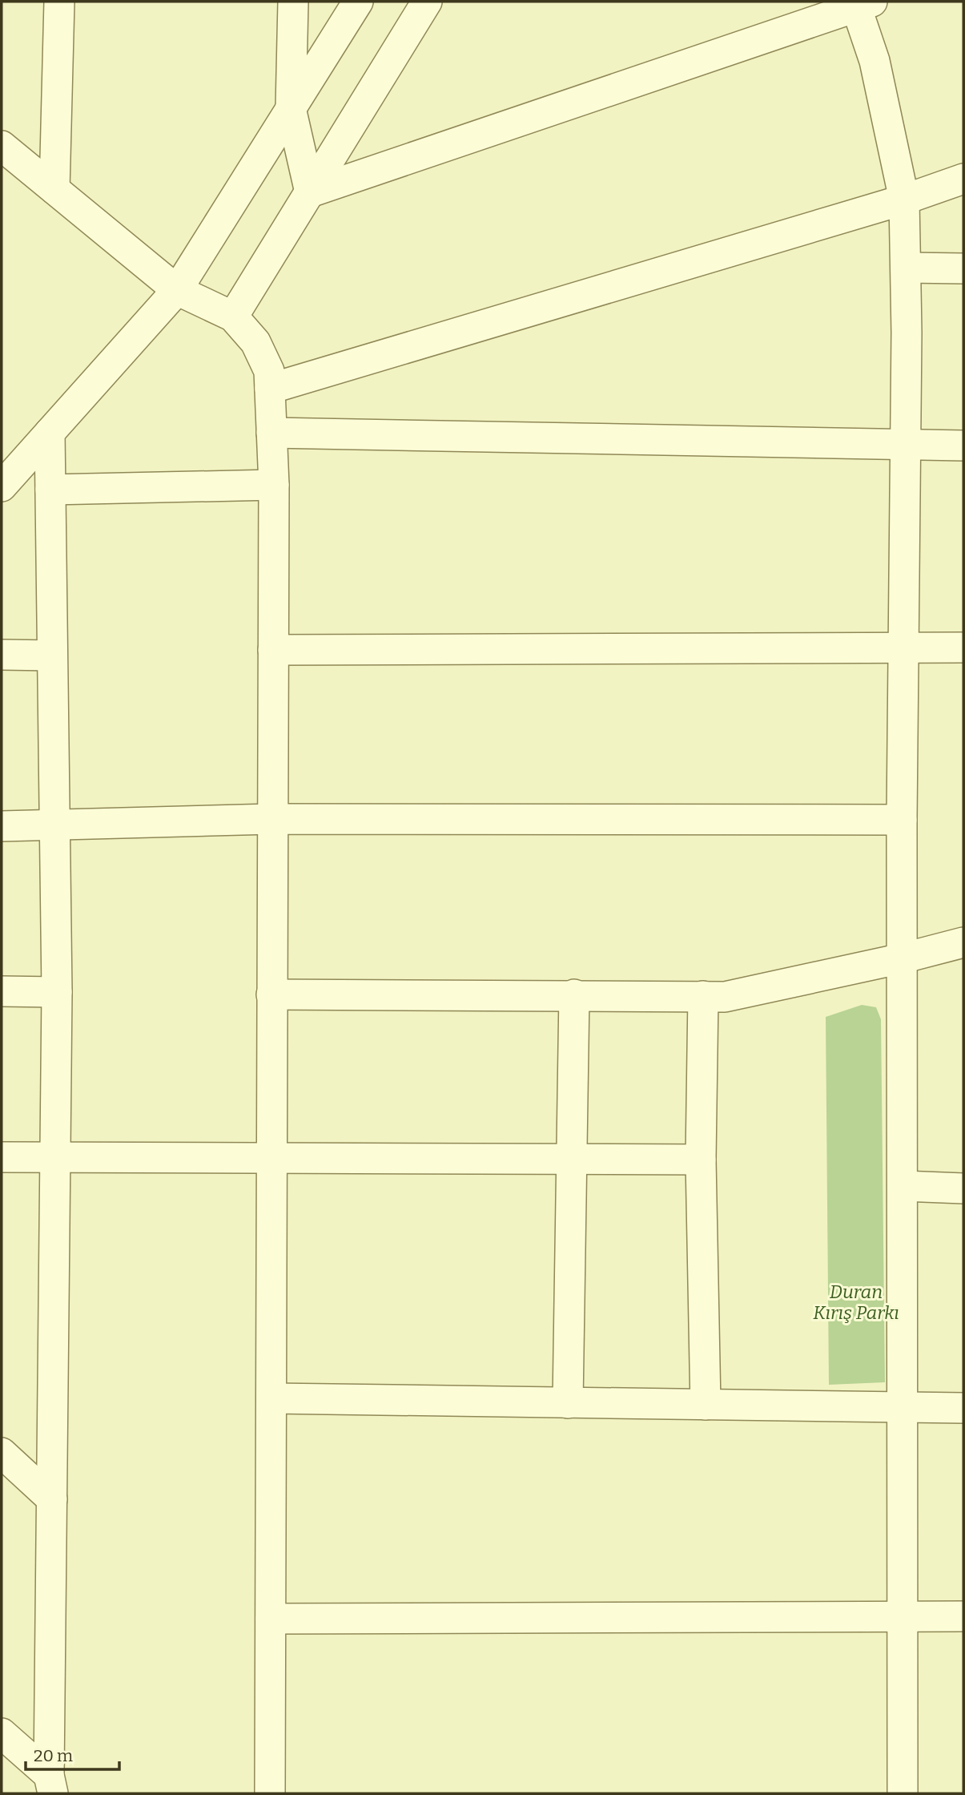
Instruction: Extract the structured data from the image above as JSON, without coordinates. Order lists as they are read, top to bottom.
{
  "parks": ["Duran Kırış Parkı"],
  "scale_bar": "20 m"
}
